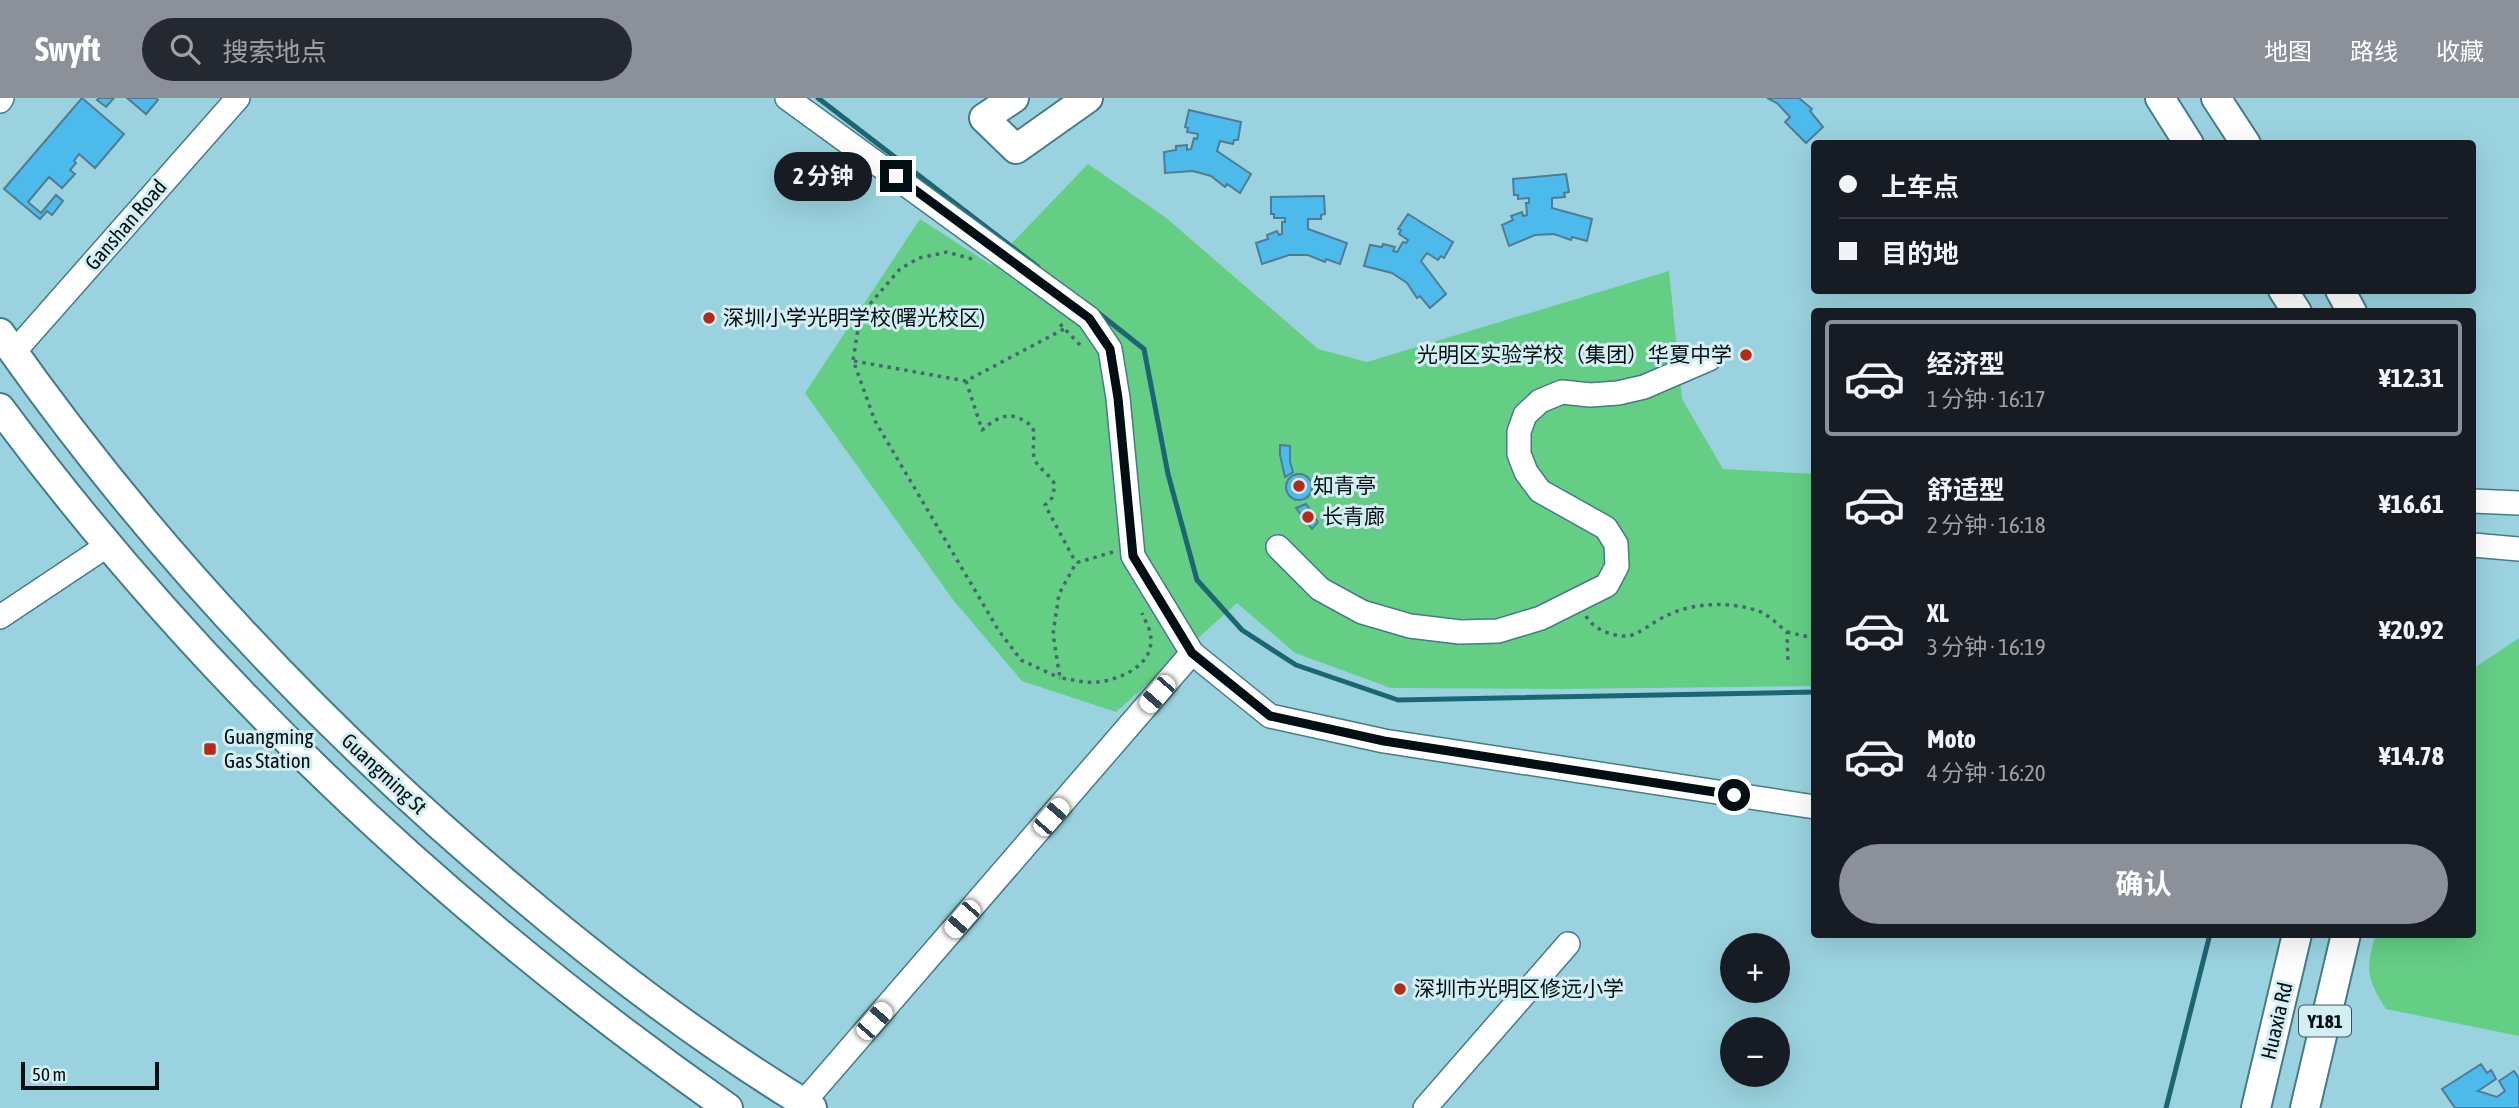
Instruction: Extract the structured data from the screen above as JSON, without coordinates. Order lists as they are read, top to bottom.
{
  "streets": {
    "main road": ["Guangming St", "Huaxia Rd", "Y181"],
    "street": ["Ganshan Road"]
  },
  "crossings": [
    ["Ganshan Road", "Guangming St"]
  ],
  "places": {
    "other": [
      "深圳小学光明学校(曙光校区)",
      "光明区实验学校（集团）华夏中学",
      "知青亭",
      "长青廊",
      "深圳市光明区修远小学"
    ],
    "transit": ["Guangming Gas Station"]
  },
  "scale_bar": "50 m",
  "page": {
    "header": "Swyft",
    "search": "搜索地点",
    "nav": ["地图", "路线", "收藏"],
    "banner": ["上车点", "目的地"],
    "bubble": "2 分钟",
    "list": [
      {
        "name": "经济型",
        "note": "1 分钟 · 16:17",
        "value": "¥12.31"
      },
      {
        "name": "舒适型",
        "note": "2 分钟 · 16:18",
        "value": "¥16.61"
      },
      {
        "name": "XL",
        "note": "3 分钟 · 16:19",
        "value": "¥20.92"
      },
      {
        "name": "Moto",
        "note": "4 分钟 · 16:20",
        "value": "¥14.78"
      }
    ],
    "buttons": "确认",
    "map_buttons": ["+", "−"],
    "scale": "50 m"
  }
}
